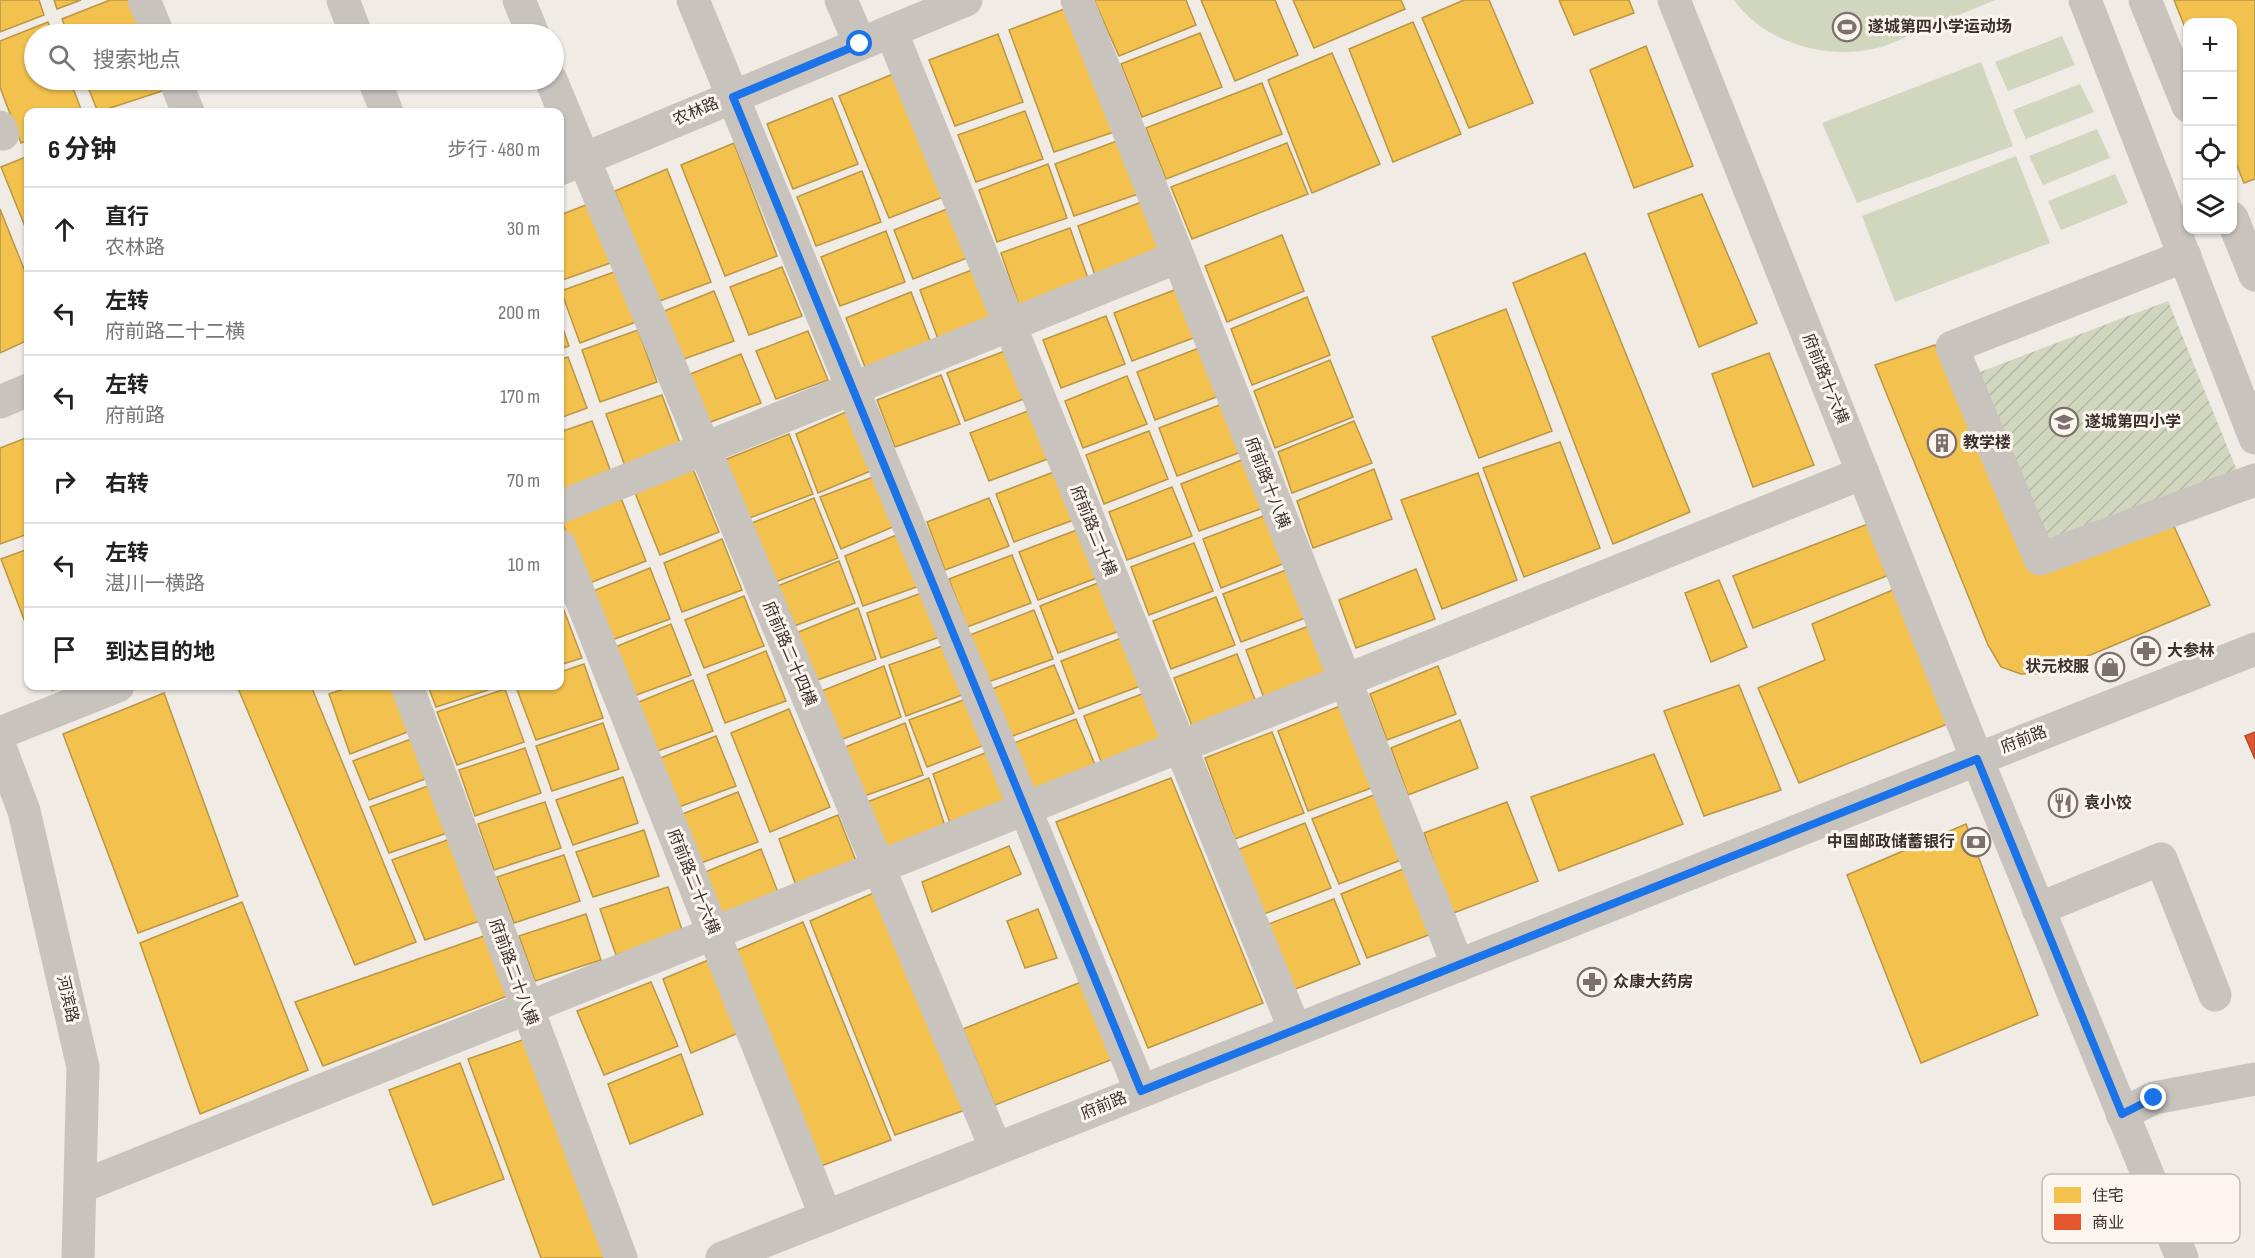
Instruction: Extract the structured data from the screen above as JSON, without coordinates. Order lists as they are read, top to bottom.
{
  "streets": {
    "street": [
      "农林路",
      "府前路十六横",
      "府前路十八横",
      "府前路二十横",
      "府前路二十四横",
      "府前路",
      "府前路二十六横",
      "府前路二十八横",
      "河滨路"
    ]
  },
  "crossings": [
    ["农林路", "府前路二十横"],
    ["农林路", "府前路二十四横"],
    ["府前路十六横", "府前路"],
    ["府前路十八横", "府前路"],
    ["府前路二十横", "府前路"],
    ["府前路二十四横", "府前路"],
    ["府前路", "府前路二十六横"]
  ],
  "places": {
    "sports": ["遂城第四小学运动场"],
    "school or university": ["遂城第四小学"],
    "building": ["教学楼"],
    "pharmacy": ["大参林", "众康大药房"],
    "shop": ["状元校服"],
    "restaurant": ["袁小饺"],
    "bank": ["中国邮政储蓄银行"]
  },
  "legend": ["住宅", "商业"],
  "page": {
    "map_buttons": ["+", "−"],
    "search": "搜索地点",
    "heading": ["6 分钟", "步行 · 480 m"],
    "list": [
      ["直行", "农林路", "30 m"],
      ["左转", "府前路二十二横", "200 m"],
      ["左转", "府前路", "170 m"],
      ["右转", "70 m"],
      ["左转", "湛川一横路", "10 m"],
      "到达目的地"
    ]
  }
}
